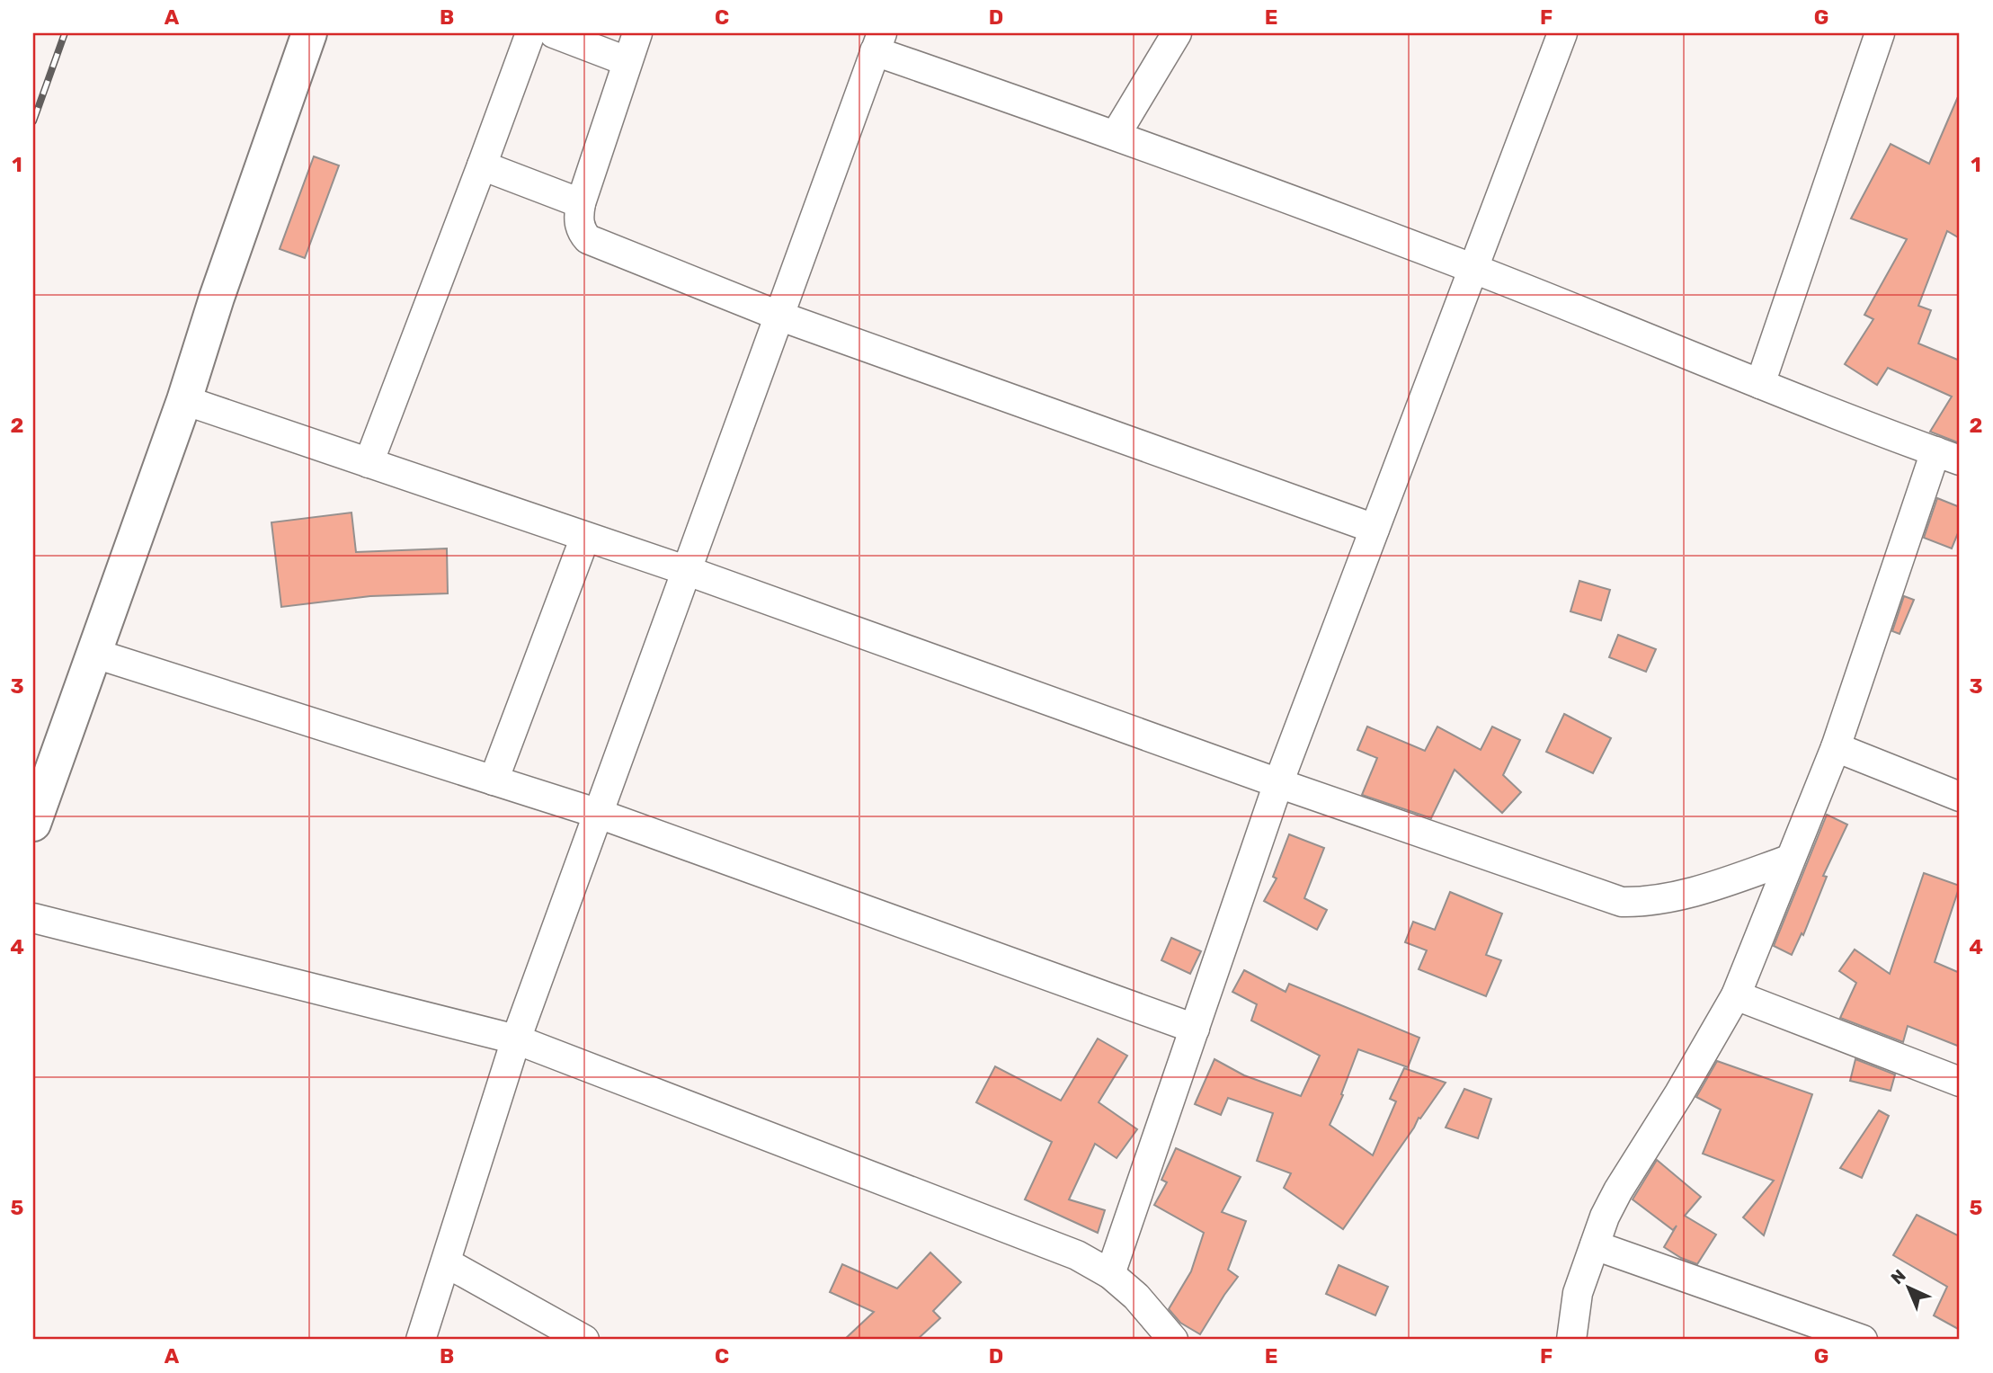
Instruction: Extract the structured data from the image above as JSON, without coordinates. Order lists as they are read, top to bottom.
{
  "north": "top left",
  "grid": {
    "columns": [
      "A",
      "B",
      "C",
      "D",
      "E",
      "F",
      "G"
    ],
    "rows": [
      "1",
      "2",
      "3",
      "4",
      "5"
    ]
  }
}
